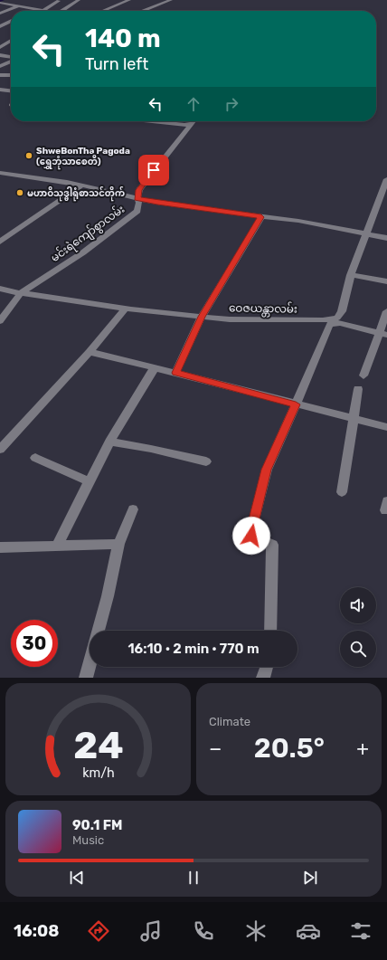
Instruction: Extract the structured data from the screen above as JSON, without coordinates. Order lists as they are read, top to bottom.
{
  "streets": {
    "street": ["မင်းရဲကျော်စွာလမ်း", "ဝေဇယန္တာလမ်း"]
  },
  "crossings": [
    ["မင်းရဲကျော်စွာလမ်း", "ဝေဇယန္တာလမ်း"]
  ],
  "places": ["ShweBonTha Pagoda (ရွှေဘုံသာစေတီ)", "မဟာဝိသုဒ္ဓါရုံစာသင်တိုက်"],
  "page": {
    "turn": ["140 m", "Turn left"],
    "limit": "30",
    "trip": "16:10 · 2 min · 770 m",
    "tile": "Climate",
    "heat": ["−", "20.5°", "+"],
    "song": ["90.1 FM", "Music"],
    "tabs": "16:08",
    "gauge": ["24", "km/h"]
  }
}
